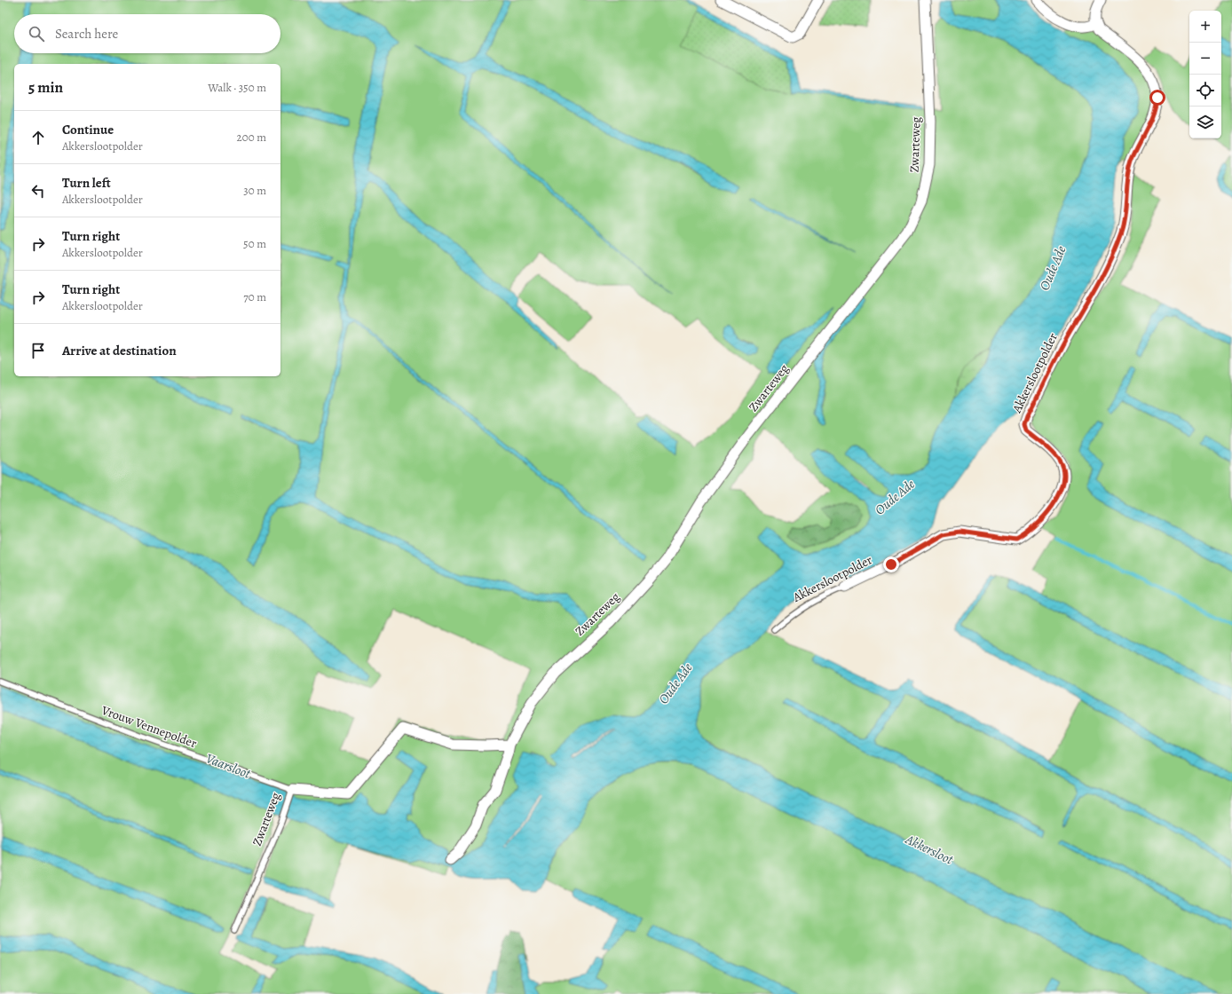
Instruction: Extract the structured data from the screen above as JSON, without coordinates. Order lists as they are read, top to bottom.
{
  "streets": {
    "street": ["Zwarteweg", "Akkerslootpolder"],
    "lane": ["Vrouw Vennepolder"]
  },
  "crossings": [
    ["Zwarteweg", "Vrouw Vennepolder"]
  ],
  "water": ["Oude Ade", "Vaarsloot", "Akkersloot"],
  "page": {
    "map_buttons": ["+", "−"],
    "search": "Search here",
    "heading": ["5 min", "Walk · 350 m"],
    "list": [
      ["Continue", "Akkerslootpolder", "200 m"],
      ["Turn left", "Akkerslootpolder", "30 m"],
      ["Turn right", "Akkerslootpolder", "50 m"],
      ["Turn right", "Akkerslootpolder", "70 m"],
      "Arrive at destination"
    ]
  }
}
